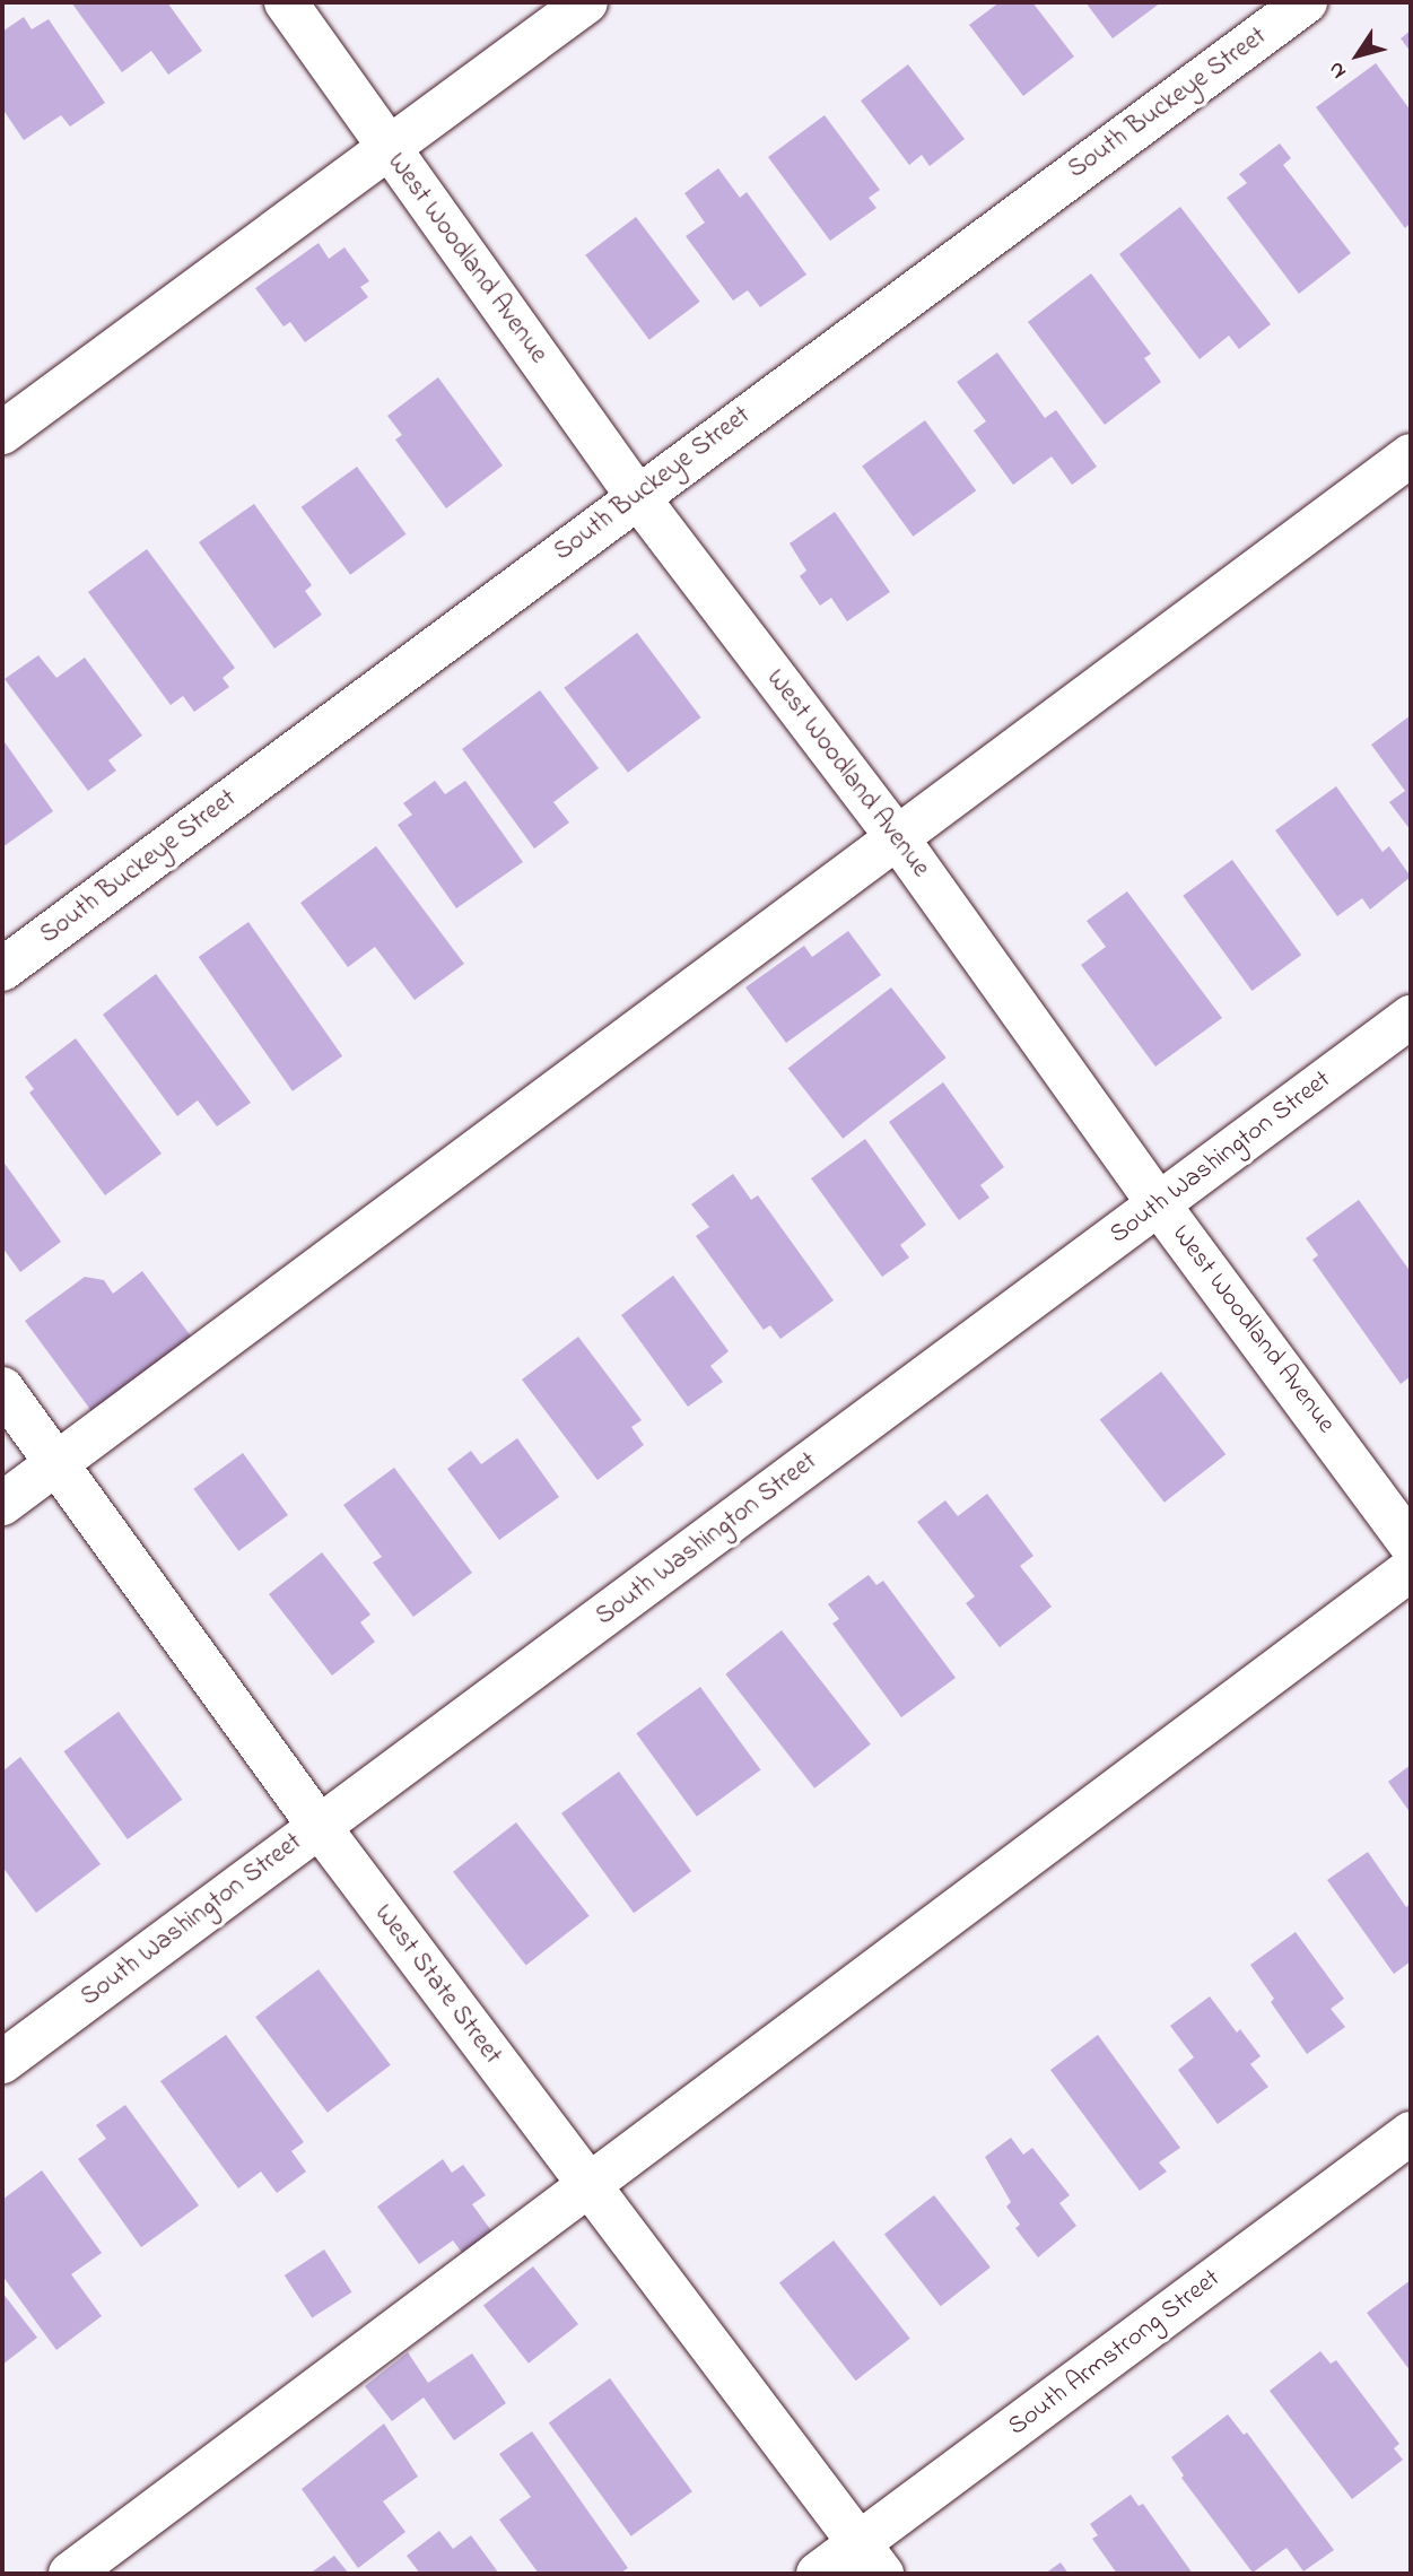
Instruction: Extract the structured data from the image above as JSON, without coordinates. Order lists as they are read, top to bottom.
{
  "streets": {
    "street": [
      "South Buckeye Street",
      "West Woodland Avenue",
      "South Washington Street",
      "West State Street",
      "South Armstrong Street"
    ]
  },
  "crossings": [
    ["South Buckeye Street", "West Woodland Avenue"],
    ["West Woodland Avenue", "South Washington Street"],
    ["South Washington Street", "West State Street"],
    ["West State Street", "South Armstrong Street"]
  ],
  "north": "bottom left"
}
